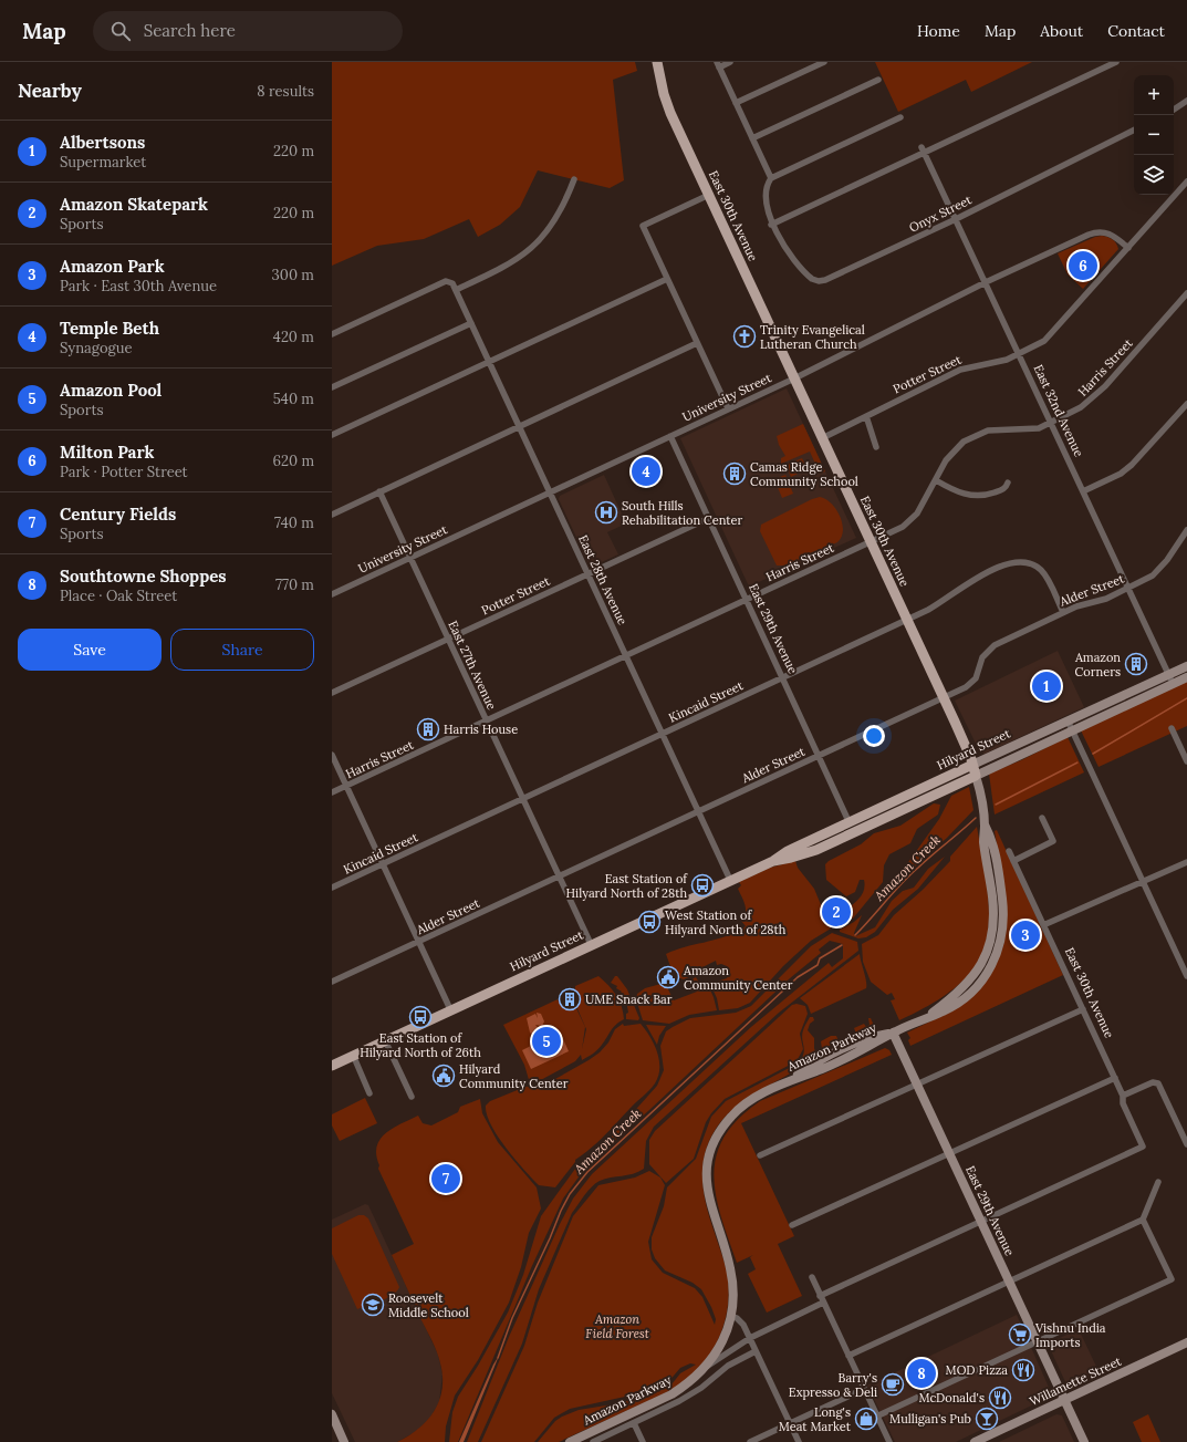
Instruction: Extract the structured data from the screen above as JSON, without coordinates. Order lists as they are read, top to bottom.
{
  "streets": {
    "main road": [
      "East 30th Avenue",
      "East 29th Avenue",
      "Hilyard Street",
      "Amazon Parkway",
      "Willamette Street"
    ],
    "street": [
      "Onyx Street",
      "Harris Street",
      "Potter Street",
      "University Street",
      "East 32nd Avenue",
      "East 28th Avenue",
      "Alder Street",
      "East 27th Avenue",
      "Kincaid Street"
    ]
  },
  "crossings": [
    ["Onyx Street", "East 32nd Avenue"],
    ["East 30th Avenue", "Harris Street"],
    ["East 30th Avenue", "Potter Street"],
    ["East 30th Avenue", "University Street"],
    ["East 30th Avenue", "Alder Street"],
    ["East 30th Avenue", "East 29th Avenue"],
    ["East 30th Avenue", "Kincaid Street"],
    ["East 30th Avenue", "Hilyard Street"],
    ["East 30th Avenue", "Amazon Parkway"],
    ["Harris Street", "East 32nd Avenue"],
    ["Harris Street", "East 28th Avenue"],
    ["Harris Street", "East 29th Avenue"],
    ["Harris Street", "East 27th Avenue"],
    ["Potter Street", "University Street"],
    ["Potter Street", "East 32nd Avenue"],
    ["Potter Street", "East 28th Avenue"],
    ["Potter Street", "East 29th Avenue"],
    ["Potter Street", "East 27th Avenue"],
    ["University Street", "East 32nd Avenue"],
    ["University Street", "East 28th Avenue"],
    ["University Street", "East 29th Avenue"],
    ["University Street", "East 27th Avenue"],
    ["East 32nd Avenue", "Alder Street"],
    ["East 32nd Avenue", "Hilyard Street"],
    ["East 28th Avenue", "Alder Street"],
    ["East 28th Avenue", "Kincaid Street"],
    ["East 28th Avenue", "Hilyard Street"],
    ["Alder Street", "East 29th Avenue"],
    ["Alder Street", "East 27th Avenue"],
    ["Alder Street", "Kincaid Street"],
    ["East 29th Avenue", "Kincaid Street"],
    ["East 29th Avenue", "Hilyard Street"],
    ["East 29th Avenue", "Amazon Parkway"],
    ["East 29th Avenue", "Willamette Street"],
    ["East 27th Avenue", "Kincaid Street"],
    ["East 27th Avenue", "Hilyard Street"],
    ["Hilyard Street", "Amazon Parkway"]
  ],
  "water": ["Amazon Creek"],
  "parks": ["Amazon Field Forest"],
  "places": {
    "church": ["Trinity Evangelical Lutheran Church"],
    "building": [
      "Camas Ridge Community School",
      "Amazon Corners",
      "Harris House",
      "UME Snack Bar"
    ],
    "hospital": ["South Hills Rehabilitation Center"],
    "bus stop": ["East Station of Hilyard North of 28th", "West Station of Hilyard North of 28th", "East Station of Hilyard North of 26th"],
    "public building": ["Amazon Community Center", "Hilyard Community Center"],
    "school or university": ["Roosevelt Middle School"],
    "supermarket": ["Vishnu India Imports"],
    "restaurant": ["MOD Pizza", "McDonald's"],
    "cafe": ["Barry's Expresso & Deli"],
    "shop": ["Long's Meat Market"],
    "bar": ["Mulligan's Pub"]
  },
  "page": {
    "header": "Map",
    "search": "Search here",
    "nav": [
      "Home",
      "Map",
      "About",
      "Contact"
    ],
    "heading": ["Nearby", "8 results"],
    "map_buttons": ["+", "−"],
    "list": [
      {
        "mark": "1",
        "name": "Albertsons",
        "note": "Supermarket",
        "value": "220 m"
      },
      {
        "mark": "2",
        "name": "Amazon Skatepark",
        "note": "Sports",
        "value": "220 m"
      },
      {
        "mark": "3",
        "name": "Amazon Park",
        "note": "Park · East 30th Avenue",
        "value": "300 m"
      },
      {
        "mark": "4",
        "name": "Temple Beth",
        "note": "Synagogue",
        "value": "420 m"
      },
      {
        "mark": "5",
        "name": "Amazon Pool",
        "note": "Sports",
        "value": "540 m"
      },
      {
        "mark": "6",
        "name": "Milton Park",
        "note": "Park · Potter Street",
        "value": "620 m"
      },
      {
        "mark": "7",
        "name": "Century Fields",
        "note": "Sports",
        "value": "740 m"
      },
      {
        "mark": "8",
        "name": "Southtowne Shoppes",
        "note": "Place · Oak Street",
        "value": "770 m"
      }
    ],
    "pins": [
      "6",
      "4",
      "1",
      "2",
      "3",
      "5",
      "7",
      "8"
    ],
    "buttons": ["Save", "Share"]
  }
}
